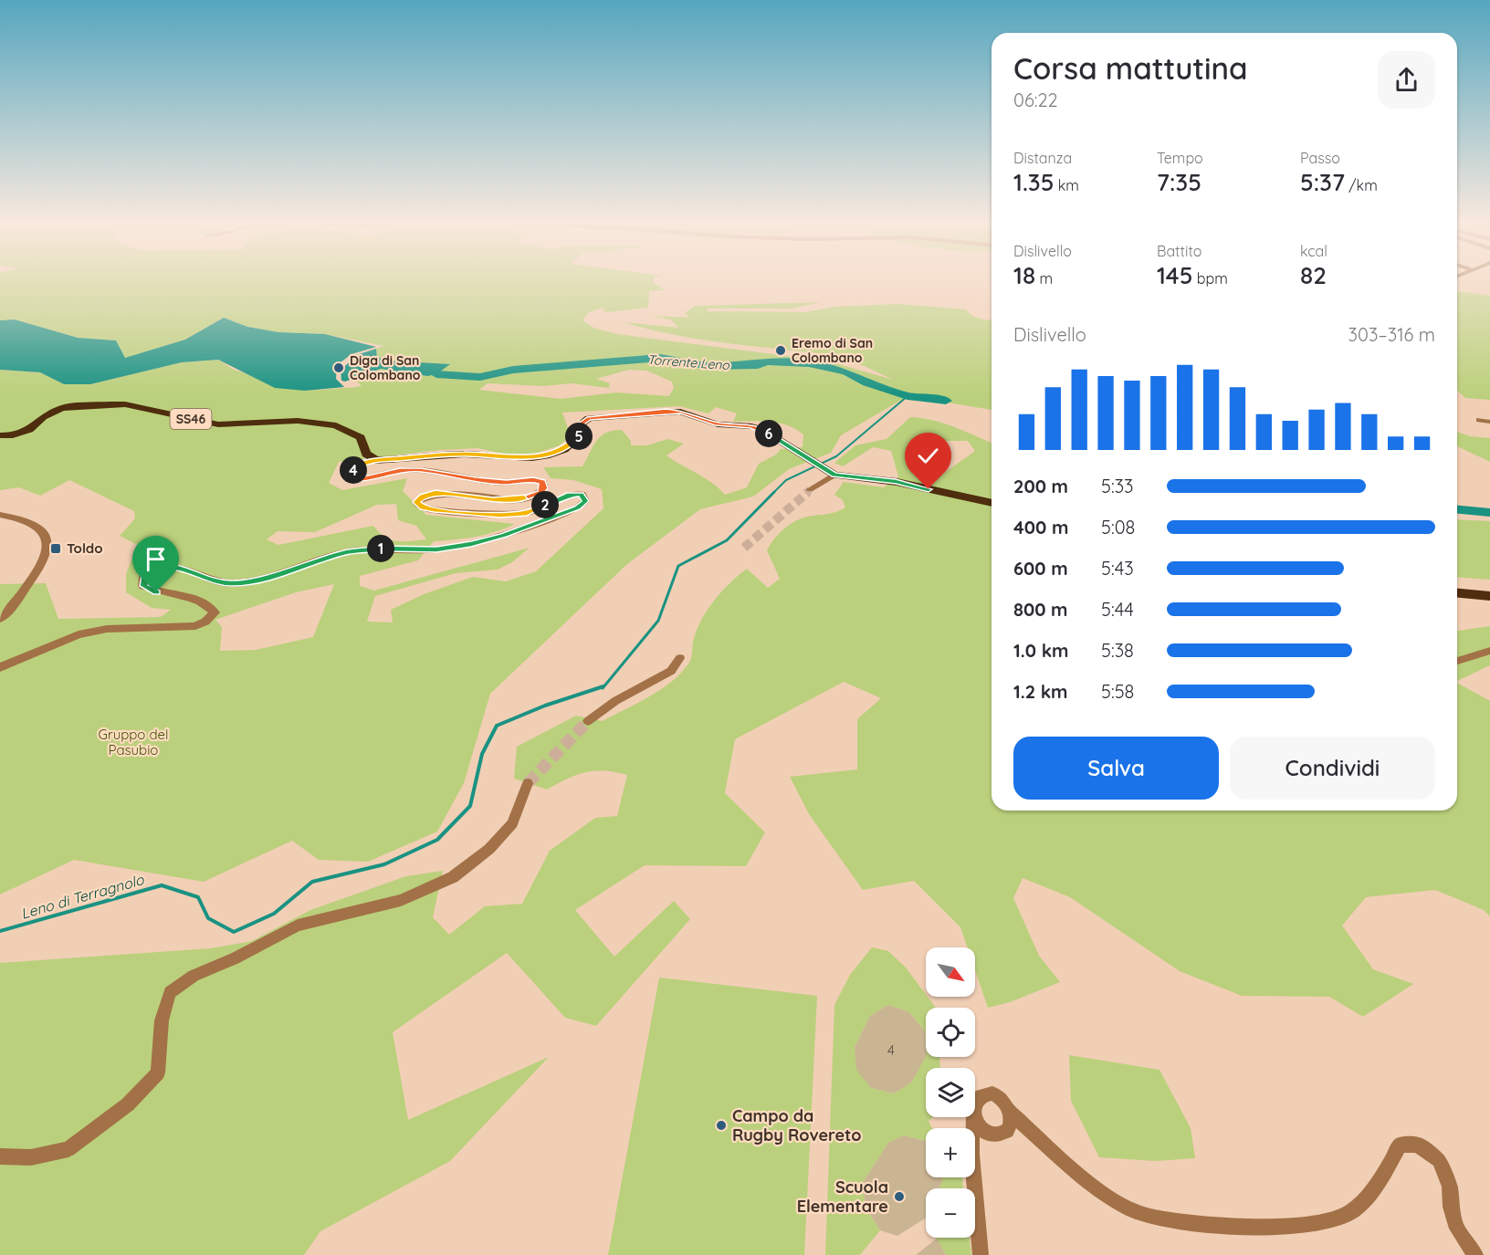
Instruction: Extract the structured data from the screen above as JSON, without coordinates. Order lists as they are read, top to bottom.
{
  "streets": {
    "main road": ["SS46"]
  },
  "water": ["Torrente Leno", "Leno di Terragnolo"],
  "parks": ["Gruppo del Pasubio"],
  "places": {
    "other": [
      "Eremo di San Colombano",
      "Diga di San Colombano",
      "Campo da Rugby Rovereto",
      "Scuola Elementare"
    ],
    "transit": ["Toldo"]
  },
  "house_numbers": ["4"],
  "north": "bottom right",
  "page": {
    "heading": ["Corsa mattutina", "06:22"],
    "stats": [
      ["Distanza", "1.35 km"],
      ["Tempo", "7:35"],
      ["Passo", "5:37 /km"],
      ["Dislivello", "18 m"],
      ["Battito", "145 bpm"],
      ["kcal", "82"]
    ],
    "chart": ["Dislivello", "303–316 m"],
    "pins": [
      "6",
      "5",
      "4",
      "2",
      "1"
    ],
    "list": [
      {
        "name": "200 m",
        "note": "5:33"
      },
      {
        "name": "400 m",
        "note": "5:08"
      },
      {
        "name": "600 m",
        "note": "5:43"
      },
      {
        "name": "800 m",
        "note": "5:44"
      },
      {
        "name": "1.0 km",
        "note": "5:38"
      },
      {
        "name": "1.2 km",
        "note": "5:58"
      }
    ],
    "buttons": ["Salva", "Condividi"],
    "map_buttons": ["+", "−"]
  }
}
